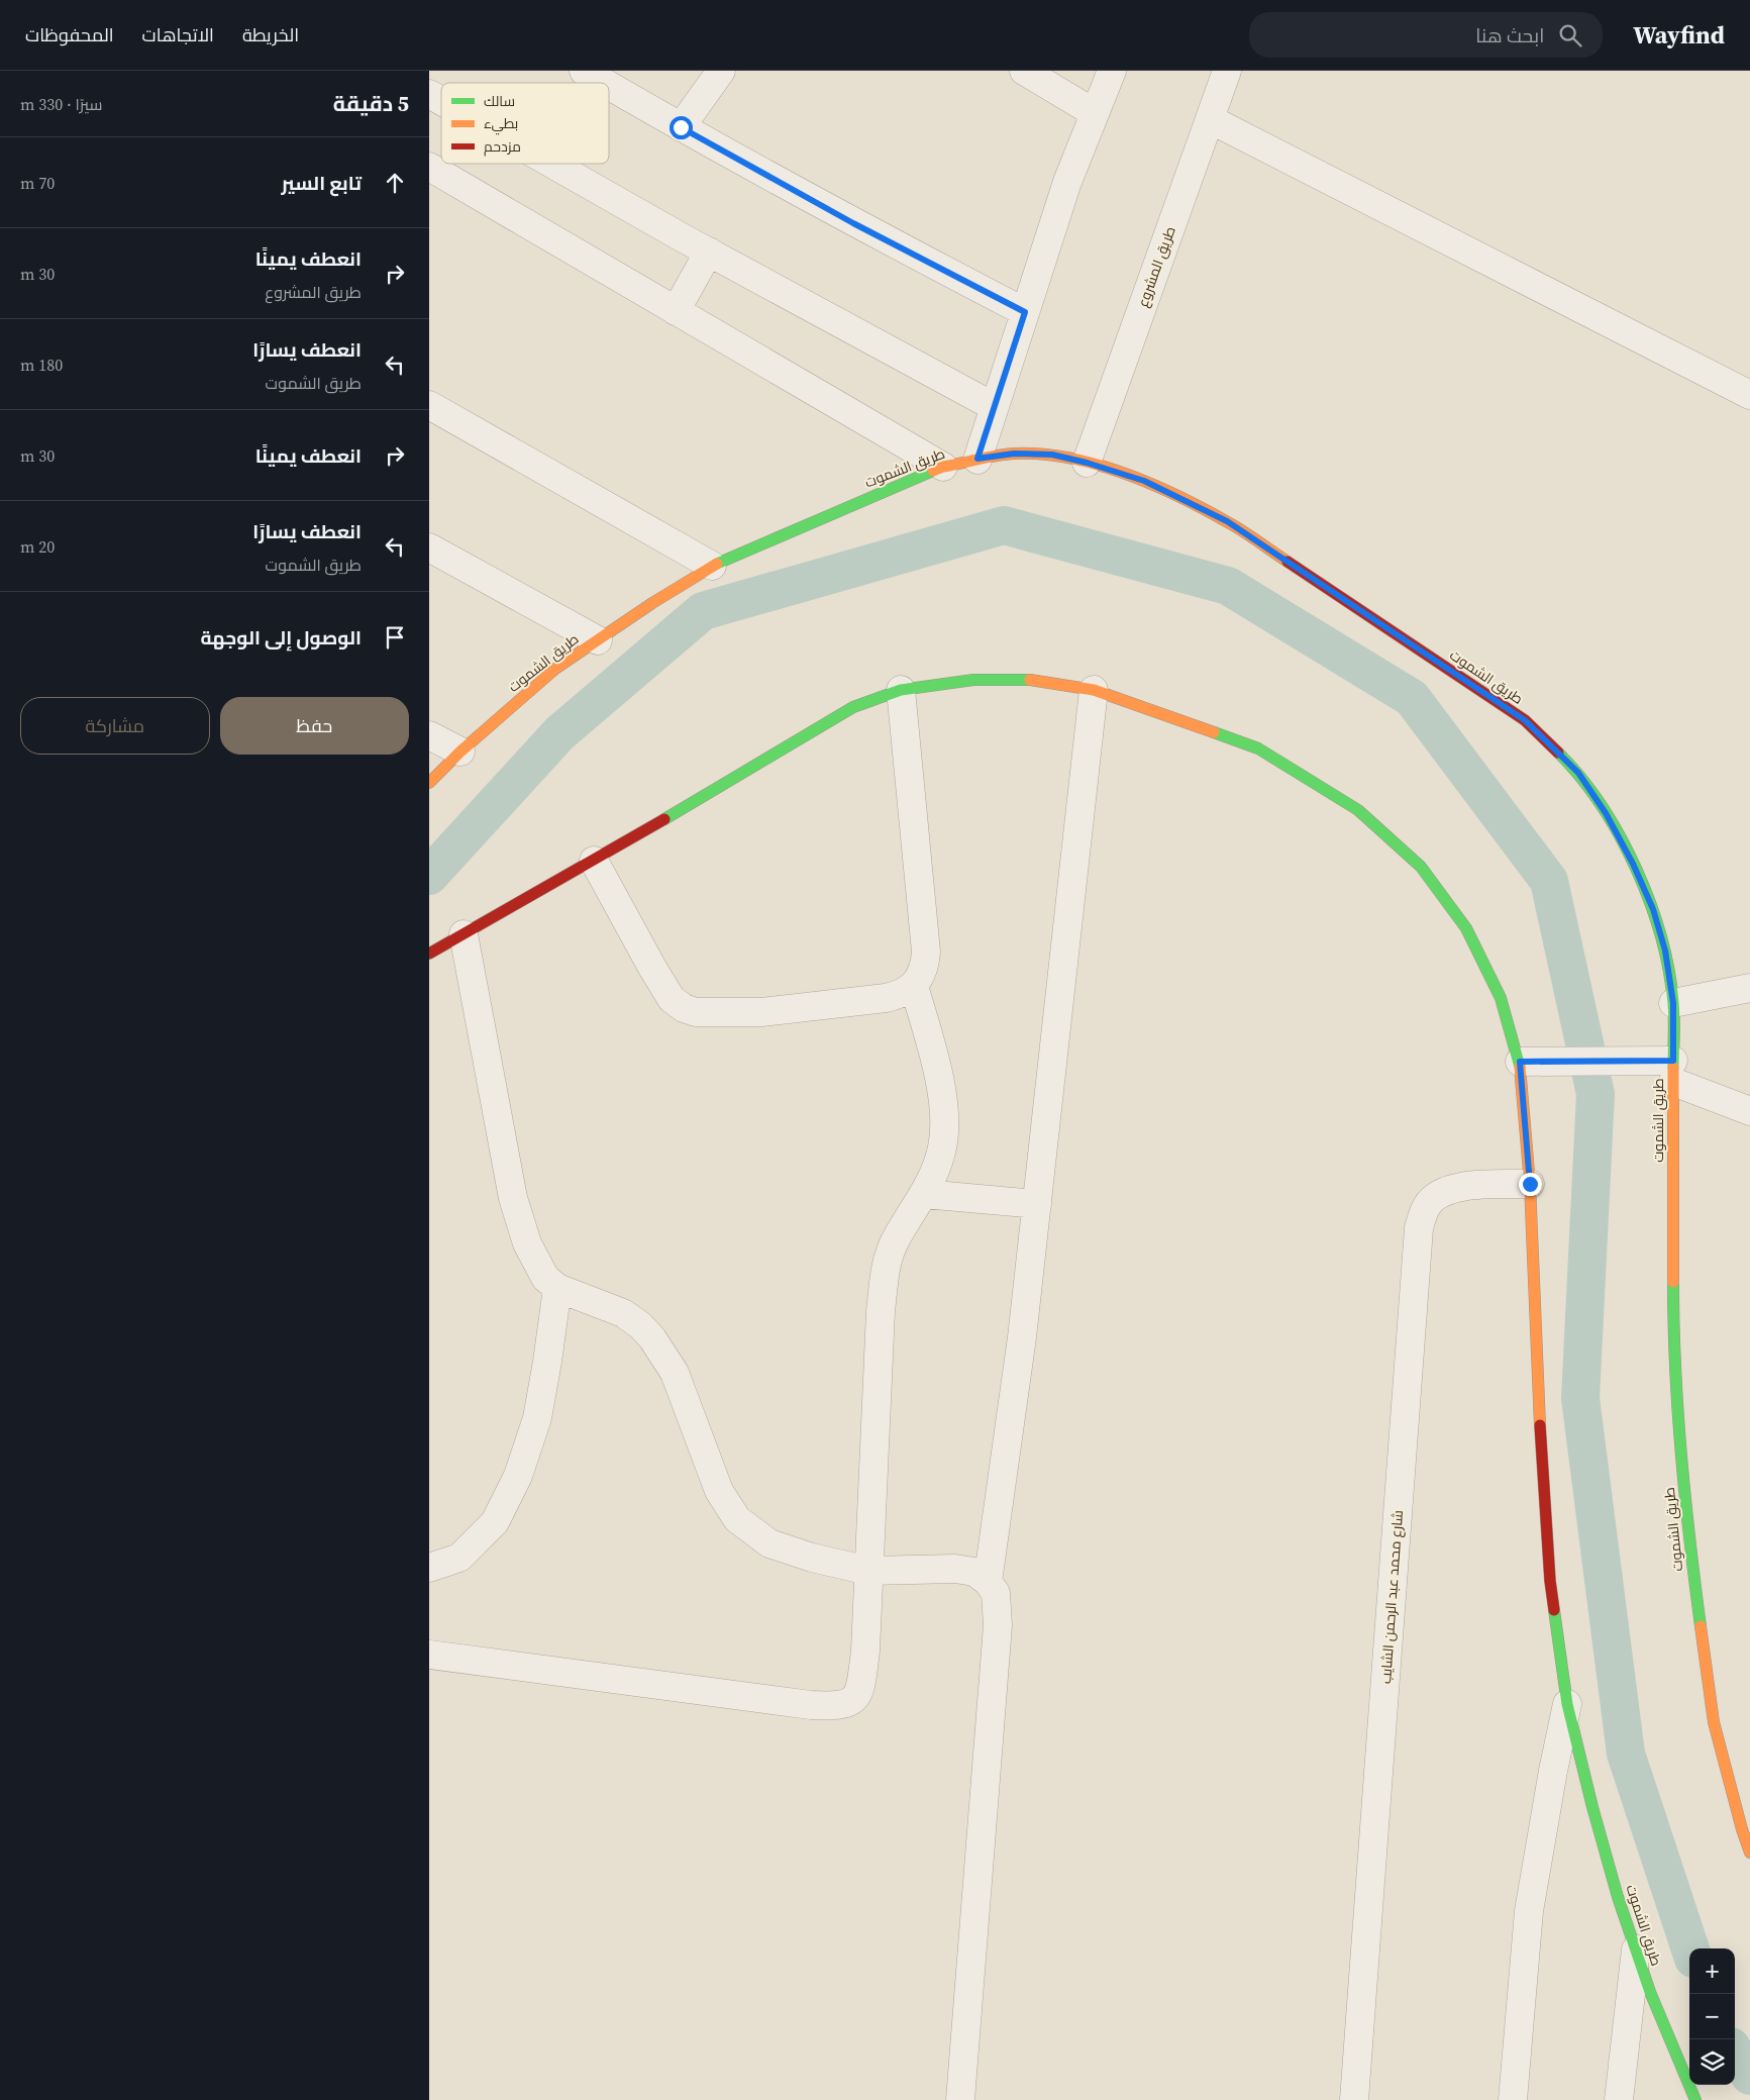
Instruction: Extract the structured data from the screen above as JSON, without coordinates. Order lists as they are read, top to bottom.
{
  "streets": {
    "street": ["طريق المشروع", "طريق الشموت", "شارع محمد عبد الرحمن الشايب"]
  },
  "crossings": [
    ["طريق المشروع", "طريق الشموت"],
    ["طريق الشموت", "شارع محمد عبد الرحمن الشايب"]
  ],
  "legend": ["سالك", "بطيء", "مزدحم"],
  "page": {
    "header": "Wayfind",
    "search": "ابحث هنا",
    "nav": ["الخريطة", "الاتجاهات", "المحفوظات"],
    "heading": ["5 دقيقة", "سيرًا · 330 m"],
    "list": [
      ["تابع السير", "70 m"],
      ["انعطف يمينًا", "طريق المشروع", "30 m"],
      ["انعطف يسارًا", "طريق الشموت", "180 m"],
      ["انعطف يمينًا", "30 m"],
      ["انعطف يسارًا", "طريق الشموت", "20 m"],
      "الوصول إلى الوجهة"
    ],
    "buttons": ["حفظ", "مشاركة"],
    "map_buttons": ["+", "−"]
  }
}
